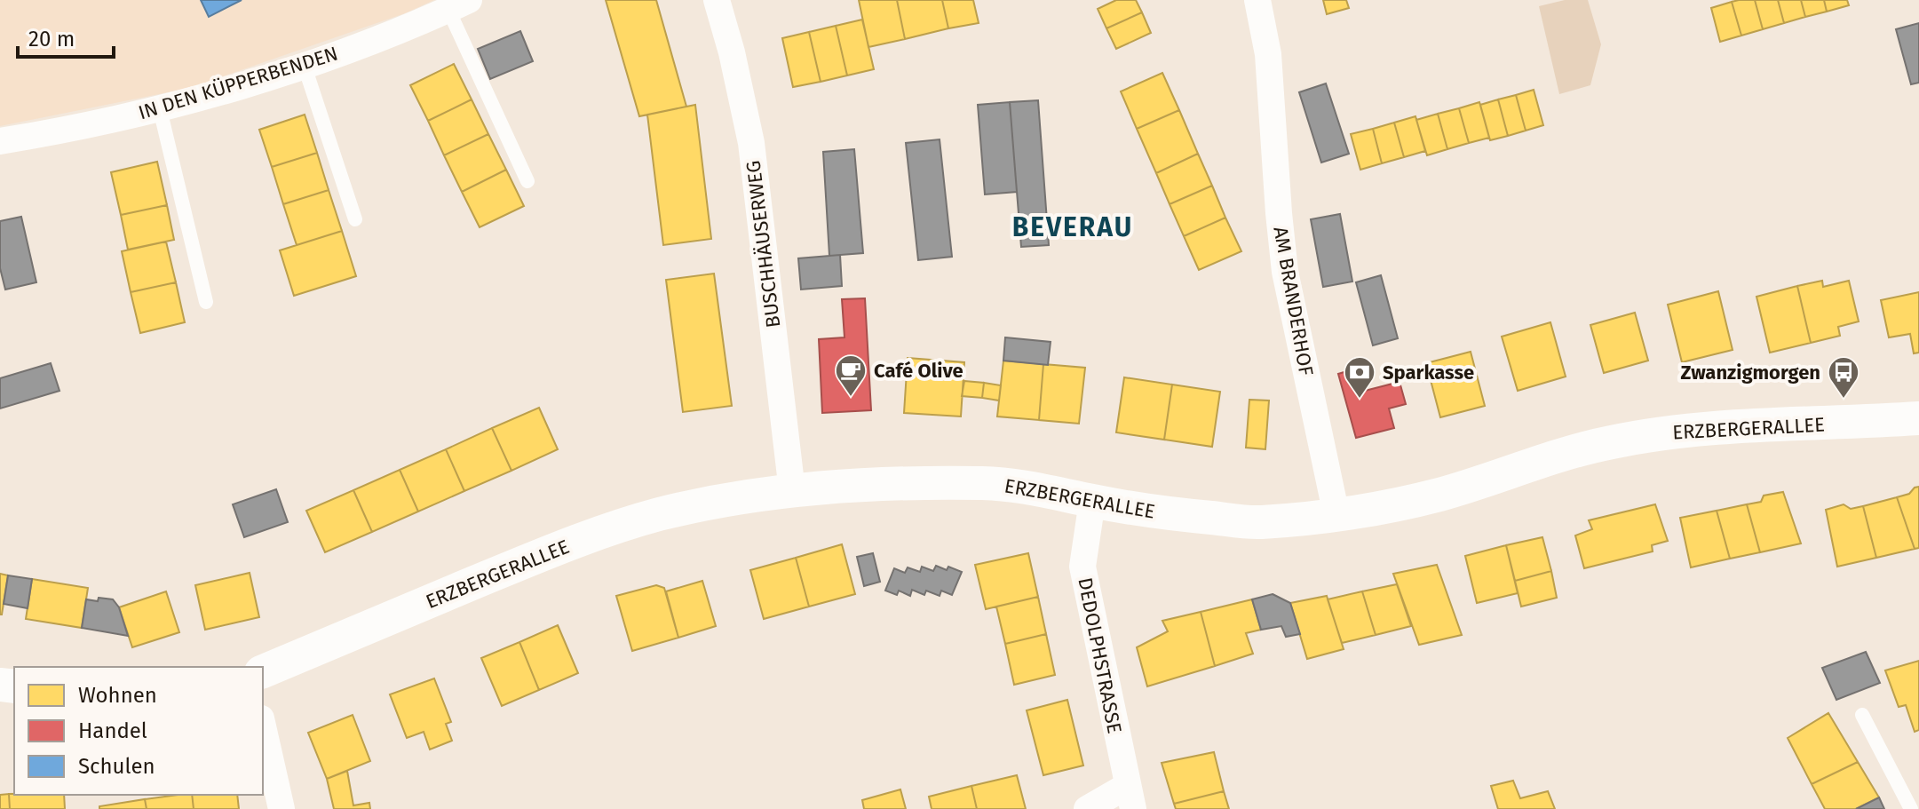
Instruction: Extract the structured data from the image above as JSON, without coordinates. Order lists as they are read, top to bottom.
{
  "streets": {
    "street": [
      "IN DEN KÜPPERBENDEN",
      "BUSCHHÄUSERWEG",
      "AM BRANDERHOF",
      "ERZBERGERALLEE",
      "DEDOLPHSTRASSE"
    ]
  },
  "crossings": [
    ["BUSCHHÄUSERWEG", "ERZBERGERALLEE"],
    ["AM BRANDERHOF", "ERZBERGERALLEE"],
    ["ERZBERGERALLEE", "DEDOLPHSTRASSE"]
  ],
  "districts": ["BEVERAU"],
  "places": {
    "cafe": ["Café Olive"],
    "bank": ["Sparkasse"],
    "bus stop": ["Zwanzigmorgen"]
  },
  "legend": ["Wohnen", "Handel", "Schulen"],
  "scale_bar": "20 m"
}
